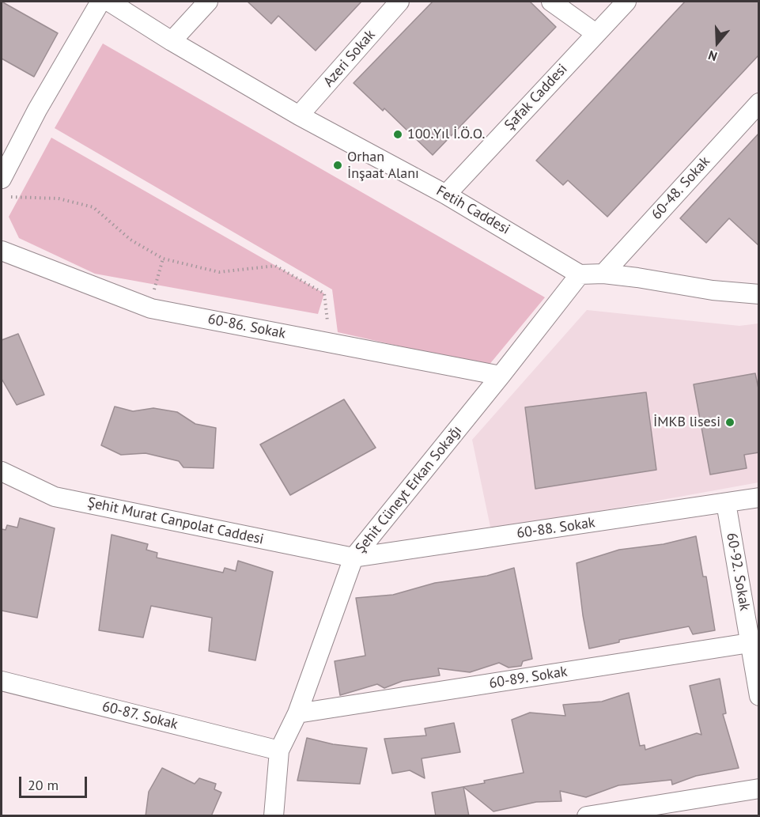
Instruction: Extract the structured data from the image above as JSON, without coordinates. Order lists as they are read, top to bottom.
{
  "streets": {
    "street": [
      "Azeri Sokak",
      "Şafak Caddesi",
      "60-48. Sokak",
      "Fetih Caddesi",
      "60-86. Sokak",
      "Şehit Cüneyt Erkan Sokağı",
      "Şehit Murat Canpolat Caddesi",
      "60-88. Sokak",
      "60-92. Sokak",
      "60-89. Sokak",
      "60-87. Sokak"
    ]
  },
  "crossings": [
    ["Azeri Sokak", "Fetih Caddesi"],
    ["Şafak Caddesi", "Fetih Caddesi"],
    ["Fetih Caddesi", "Şehit Cüneyt Erkan Sokağı"],
    ["60-86. Sokak", "Şehit Cüneyt Erkan Sokağı"],
    ["Şehit Cüneyt Erkan Sokağı", "Şehit Murat Canpolat Caddesi"],
    ["Şehit Cüneyt Erkan Sokağı", "60-88. Sokak"],
    ["Şehit Cüneyt Erkan Sokağı", "60-89. Sokak"],
    ["Şehit Cüneyt Erkan Sokağı", "60-87. Sokak"],
    ["Şehit Murat Canpolat Caddesi", "60-88. Sokak"],
    ["60-88. Sokak", "60-92. Sokak"],
    ["60-92. Sokak", "60-89. Sokak"]
  ],
  "places": ["100.Yıl İ.Ö.O.", "Orhan İnşaat Alanı", "İMKB lisesi"],
  "scale_bar": "20 m",
  "north": "bottom"
}
